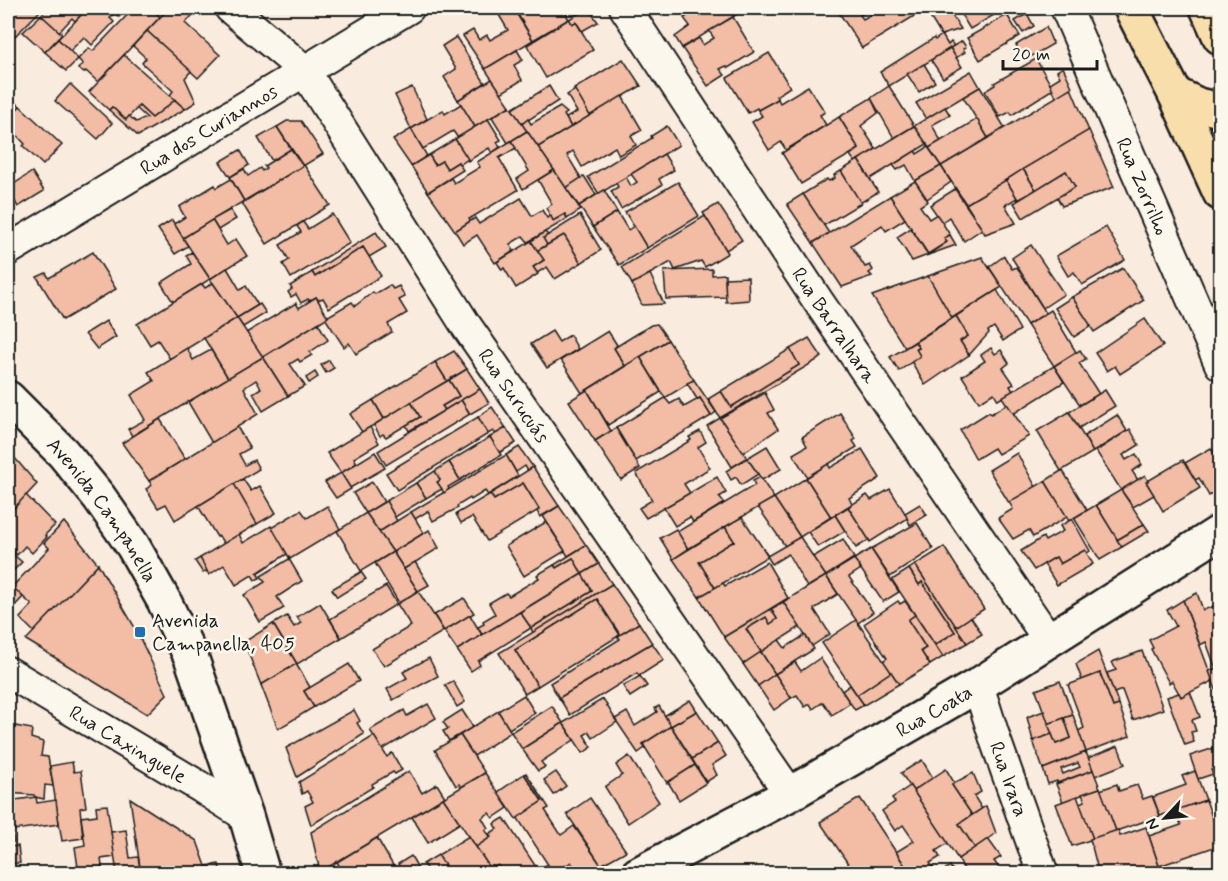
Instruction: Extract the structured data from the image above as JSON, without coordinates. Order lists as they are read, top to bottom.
{
  "streets": {
    "street": [
      "Rua dos Curiannos",
      "Rua Zorrilho",
      "Rua Barralhara",
      "Rua Surucuás",
      "Avenida Campanella",
      "Rua Coata",
      "Rua Caxinguele",
      "Rua Irara"
    ]
  },
  "crossings": [
    ["Rua dos Curiannos", "Rua Surucuás"],
    ["Rua Barralhara", "Rua Coata"],
    ["Rua Surucuás", "Rua Coata"],
    ["Avenida Campanella", "Rua Caxinguele"],
    ["Rua Coata", "Rua Irara"]
  ],
  "places": {
    "transit": ["Avenida Campanella, 405"]
  },
  "scale_bar": "20 m",
  "north": "bottom left"
}
